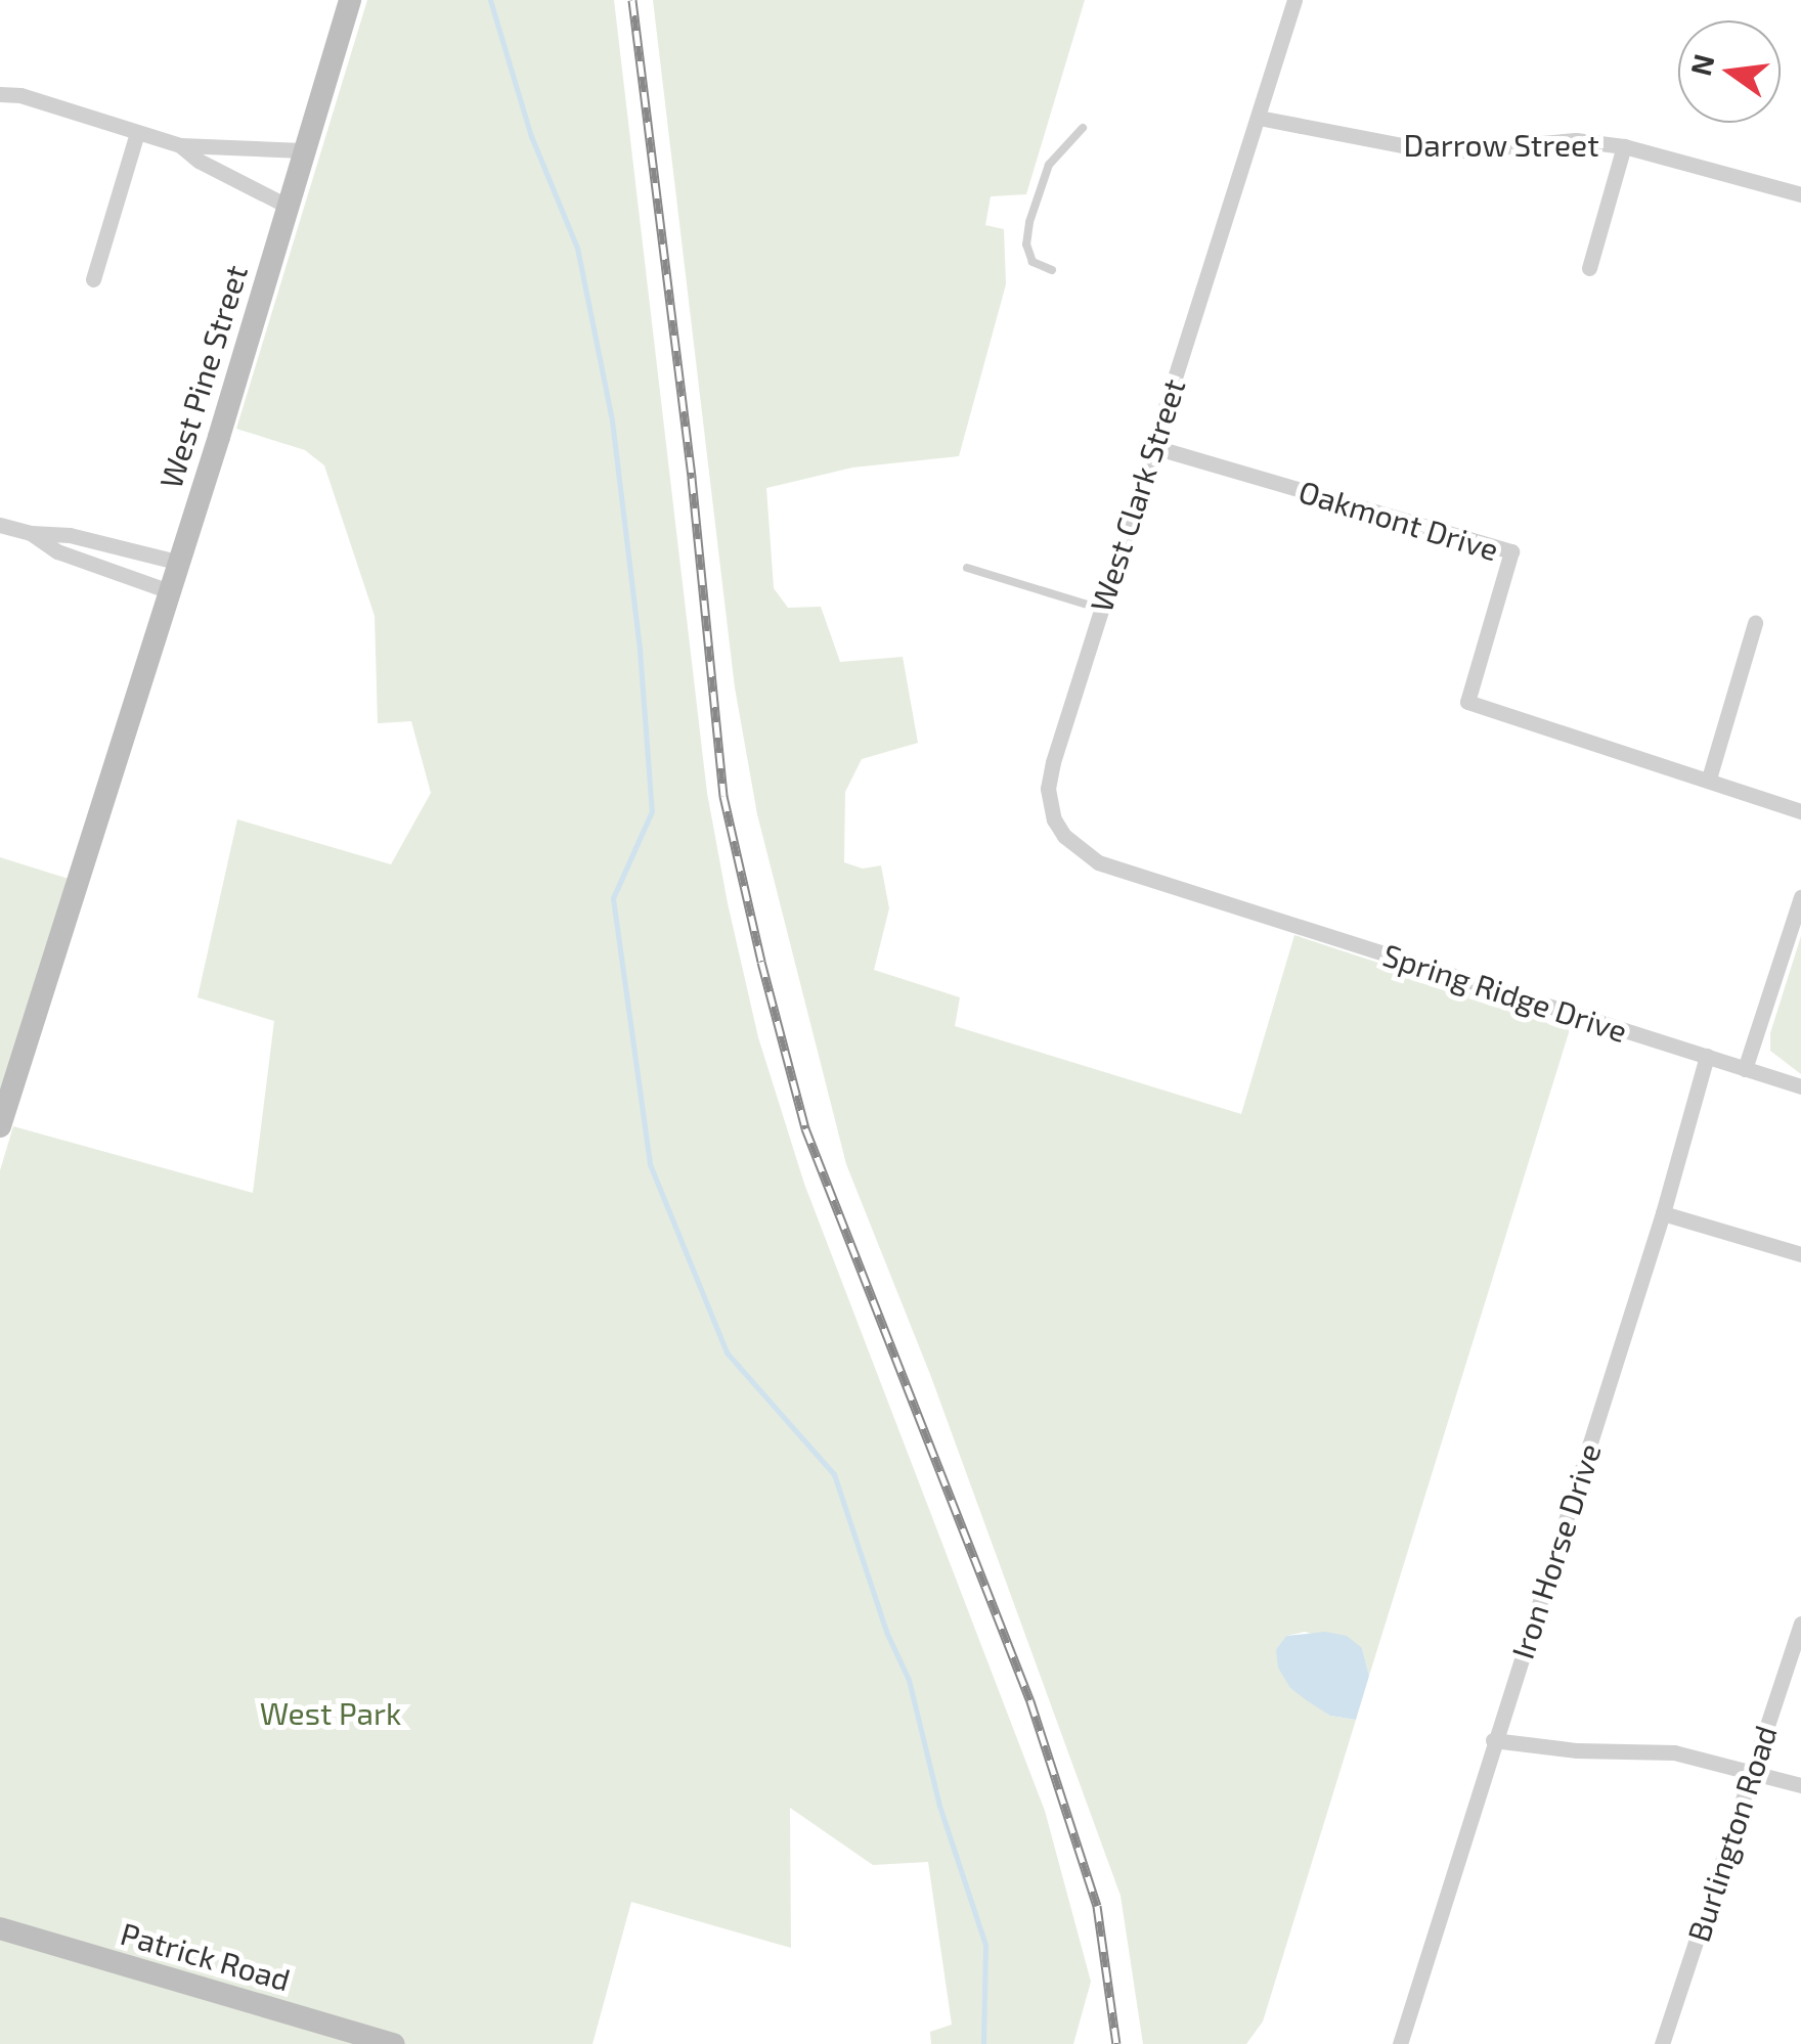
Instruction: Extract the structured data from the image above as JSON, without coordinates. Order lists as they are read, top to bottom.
{
  "streets": {
    "street": [
      "Darrow Street",
      "West Pine Street",
      "West Clark Street",
      "Oakmont Drive",
      "Spring Ridge Drive",
      "Iron Horse Drive",
      "Burlington Road",
      "Patrick Road"
    ]
  },
  "crossings": [
    ["Darrow Street", "West Clark Street"],
    ["West Clark Street", "Oakmont Drive"],
    ["West Clark Street", "Spring Ridge Drive"],
    ["Spring Ridge Drive", "Iron Horse Drive"]
  ],
  "parks": ["West Park"],
  "north": "left"
}
